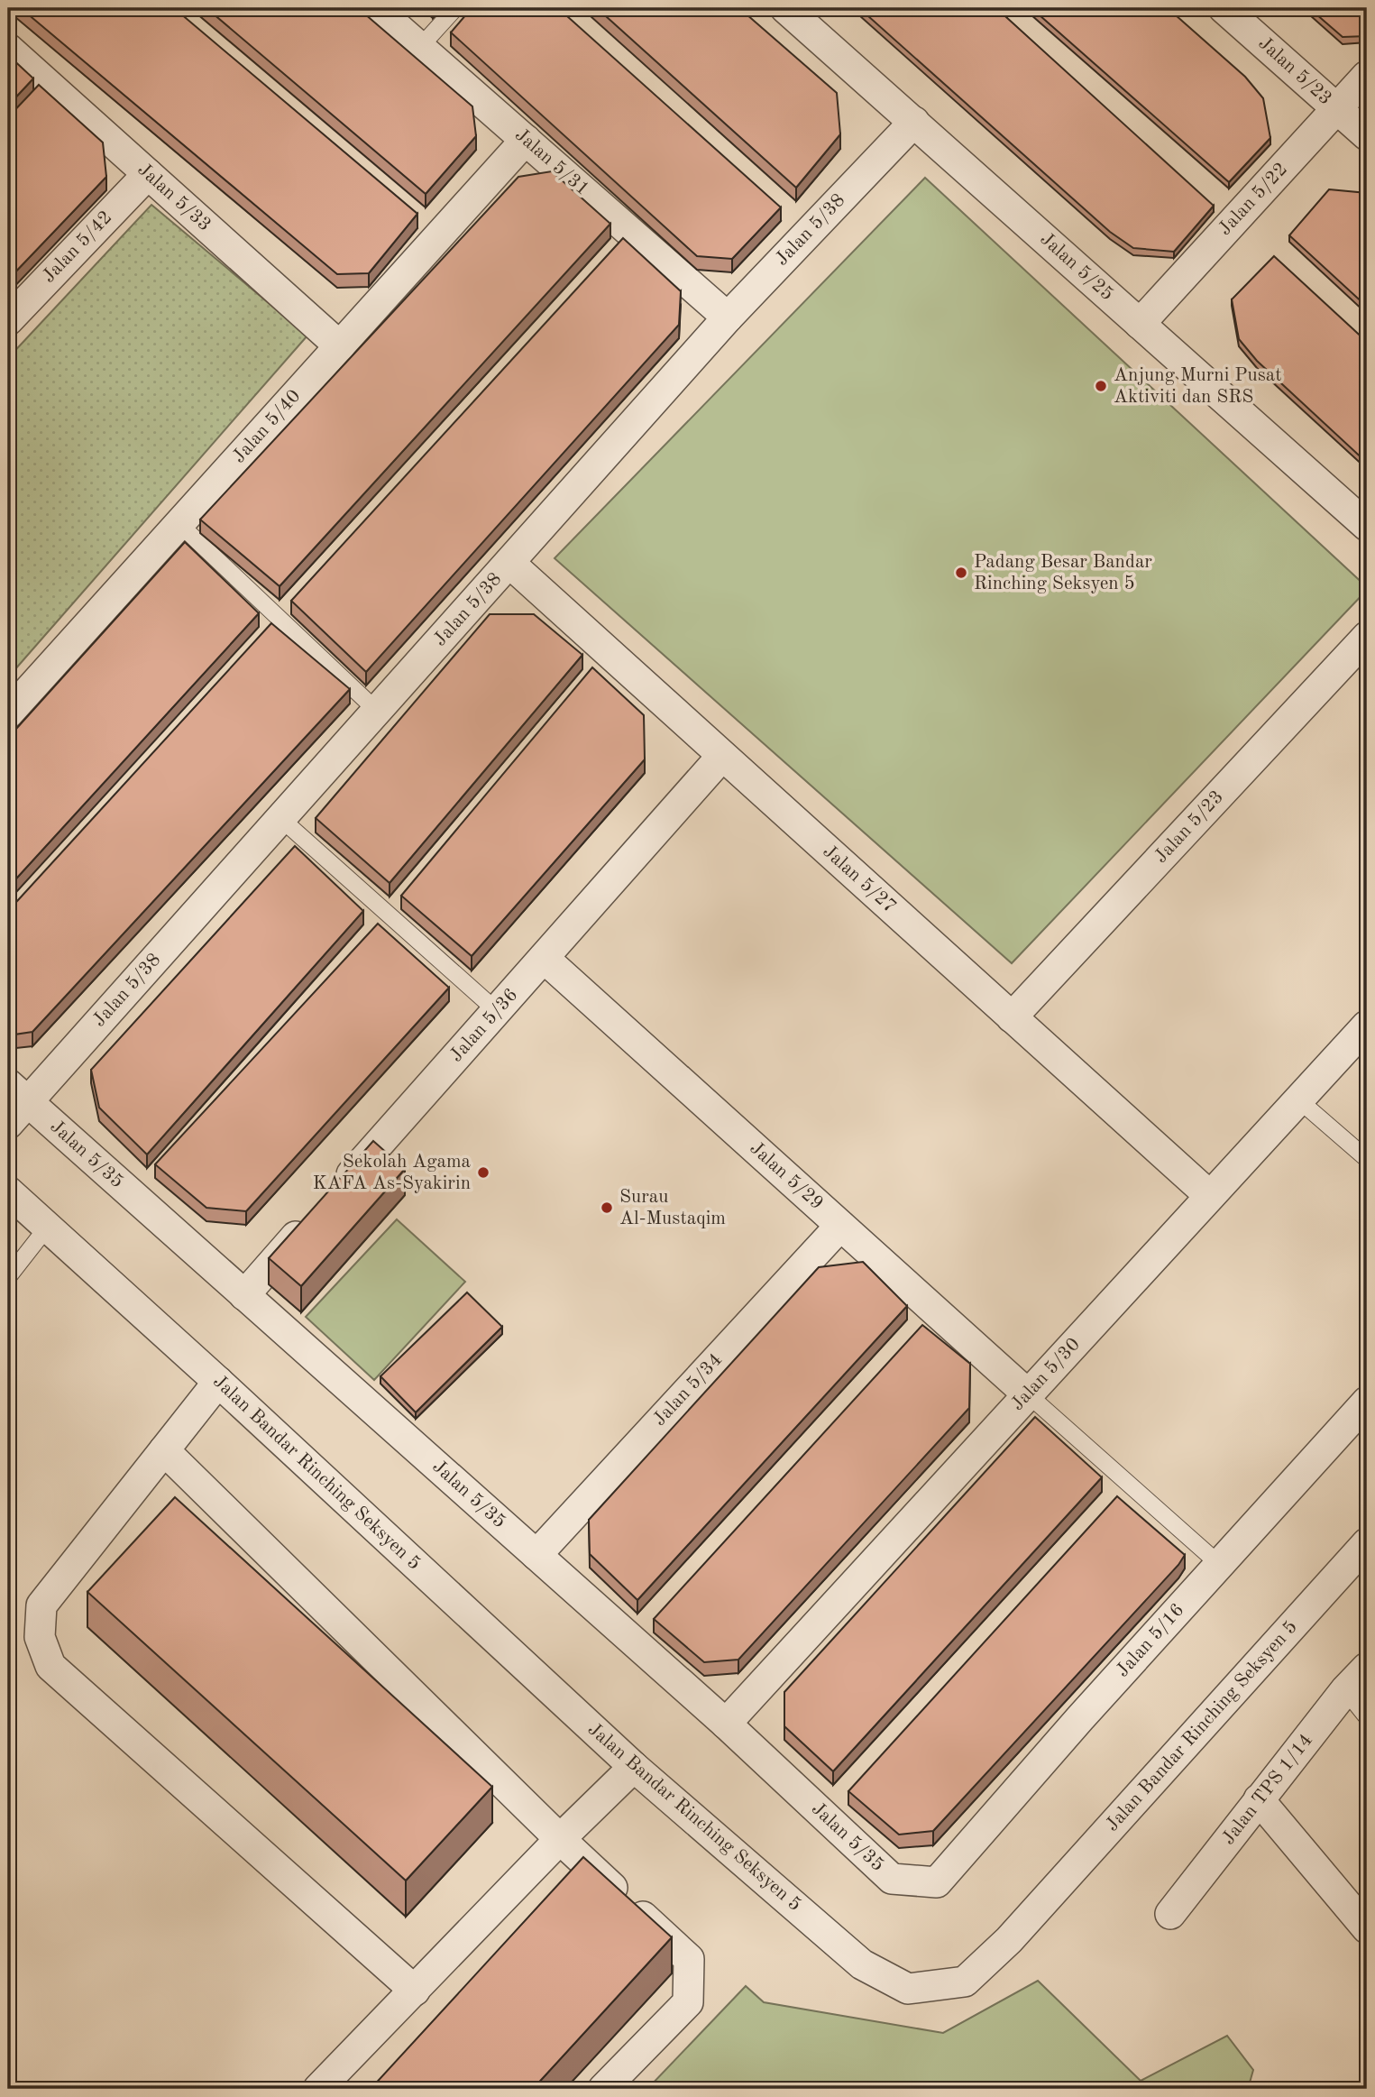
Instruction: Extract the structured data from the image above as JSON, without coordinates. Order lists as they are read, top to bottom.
{
  "streets": {
    "street": [
      "Jalan 5/23",
      "Jalan 5/31",
      "Jalan 5/33",
      "Jalan 5/22",
      "Jalan 5/38",
      "Jalan 5/42",
      "Jalan 5/25",
      "Jalan 5/40",
      "Jalan 5/27",
      "Jalan 5/36",
      "Jalan 5/35",
      "Jalan 5/29",
      "Jalan 5/30",
      "Jalan 5/34",
      "Jalan Bandar Rinching Seksyen 5",
      "Jalan 5/16",
      "Jalan TPS 1/14"
    ]
  },
  "crossings": [
    ["Jalan 5/23", "Jalan 5/22"],
    ["Jalan 5/23", "Jalan 5/27"],
    ["Jalan 5/31", "Jalan 5/38"],
    ["Jalan 5/31", "Jalan 5/40"],
    ["Jalan 5/33", "Jalan 5/42"],
    ["Jalan 5/33", "Jalan 5/40"],
    ["Jalan 5/22", "Jalan 5/25"],
    ["Jalan 5/38", "Jalan 5/25"],
    ["Jalan 5/38", "Jalan 5/27"],
    ["Jalan 5/38", "Jalan 5/35"],
    ["Jalan 5/27", "Jalan 5/36"],
    ["Jalan 5/27", "Jalan 5/30"],
    ["Jalan 5/36", "Jalan 5/35"],
    ["Jalan 5/36", "Jalan 5/29"],
    ["Jalan 5/35", "Jalan 5/30"],
    ["Jalan 5/35", "Jalan 5/34"],
    ["Jalan 5/35", "Jalan 5/16"],
    ["Jalan 5/29", "Jalan 5/30"],
    ["Jalan 5/29", "Jalan 5/34"]
  ],
  "places": [
    "Anjung Murni Pusat Aktiviti dan SRS",
    "Padang Besar Bandar Rinching Seksyen 5",
    "Sekolah Agama KAFA As-Syakirin",
    "Surau Al-Mustaqim"
  ]
}
